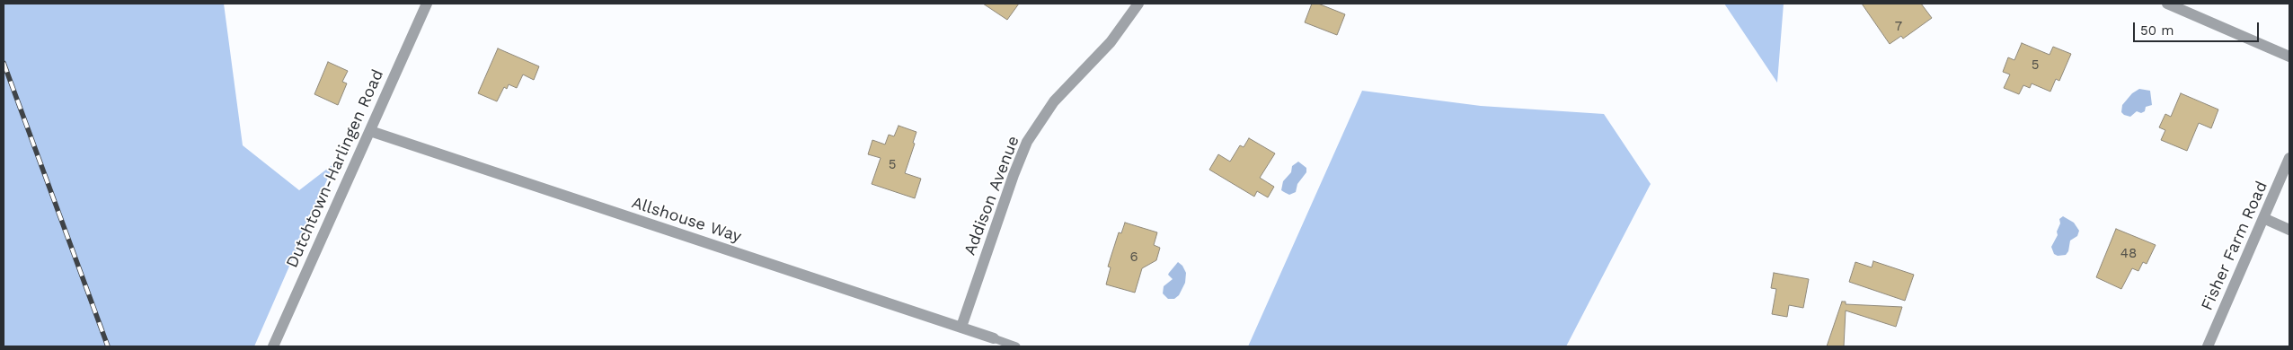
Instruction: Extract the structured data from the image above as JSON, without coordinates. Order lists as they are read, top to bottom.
{
  "streets": {
    "street": [
      "Dutchtown-Harlingen Road",
      "Addison Avenue",
      "Allshouse Way",
      "Fisher Farm Road"
    ]
  },
  "crossings": [
    ["Dutchtown-Harlingen Road", "Allshouse Way"],
    ["Addison Avenue", "Allshouse Way"]
  ],
  "house_numbers": [
    "7",
    "5",
    "5",
    "48",
    "6"
  ],
  "scale_bar": "50 m"
}
